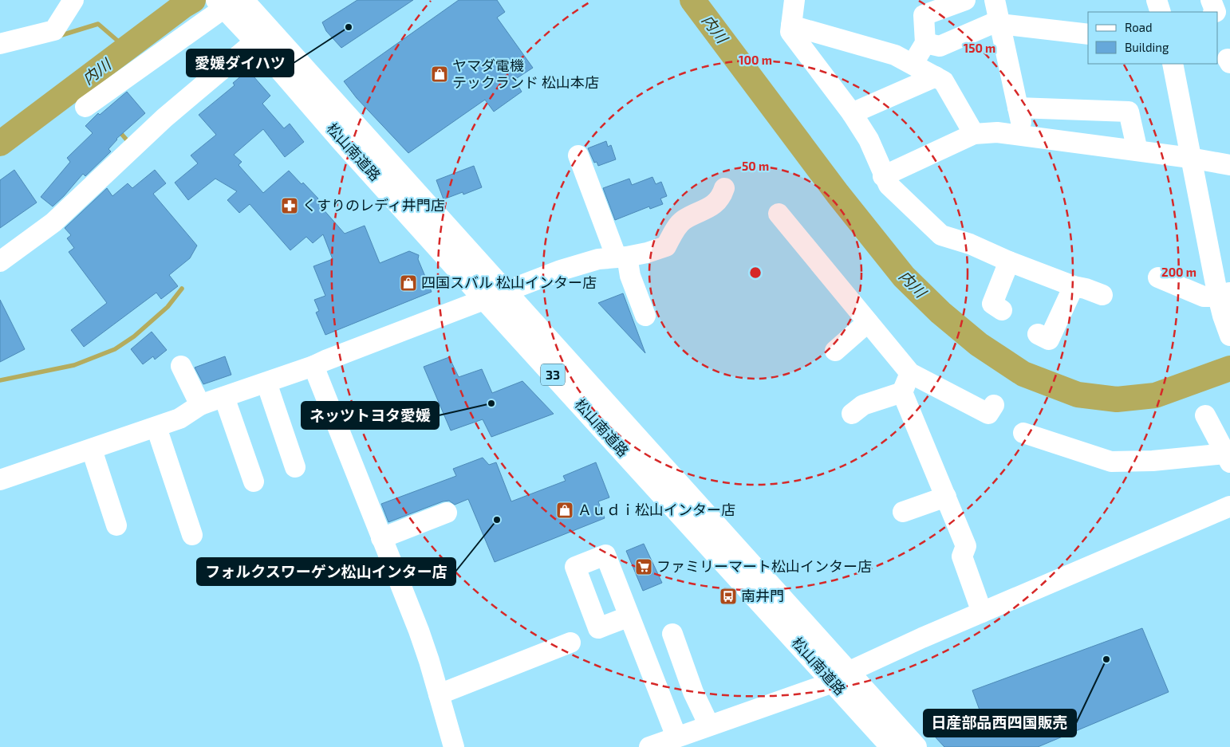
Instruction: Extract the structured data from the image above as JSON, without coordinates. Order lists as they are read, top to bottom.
{
  "streets": {
    "highway": ["松山南道路", "33"]
  },
  "water": ["内川"],
  "places": {
    "other": [
      "愛媛ダイハツ",
      "ネッツトヨタ愛媛",
      "フォルクスワーゲン松山インター店",
      "日産部品西四国販売"
    ],
    "shop": ["ヤマダ電機 テックランド 松山本店", "四国スバル 松山インター店", "Ａｕｄｉ松山インター店"],
    "pharmacy": ["くすりのレディ井門店"],
    "supermarket": ["ファミリーマート松山インター店"],
    "bus stop": ["南井門"]
  },
  "legend": ["Road", "Building"],
  "rings": [
    "150 m",
    "100 m",
    "50 m",
    "200 m"
  ]
}
